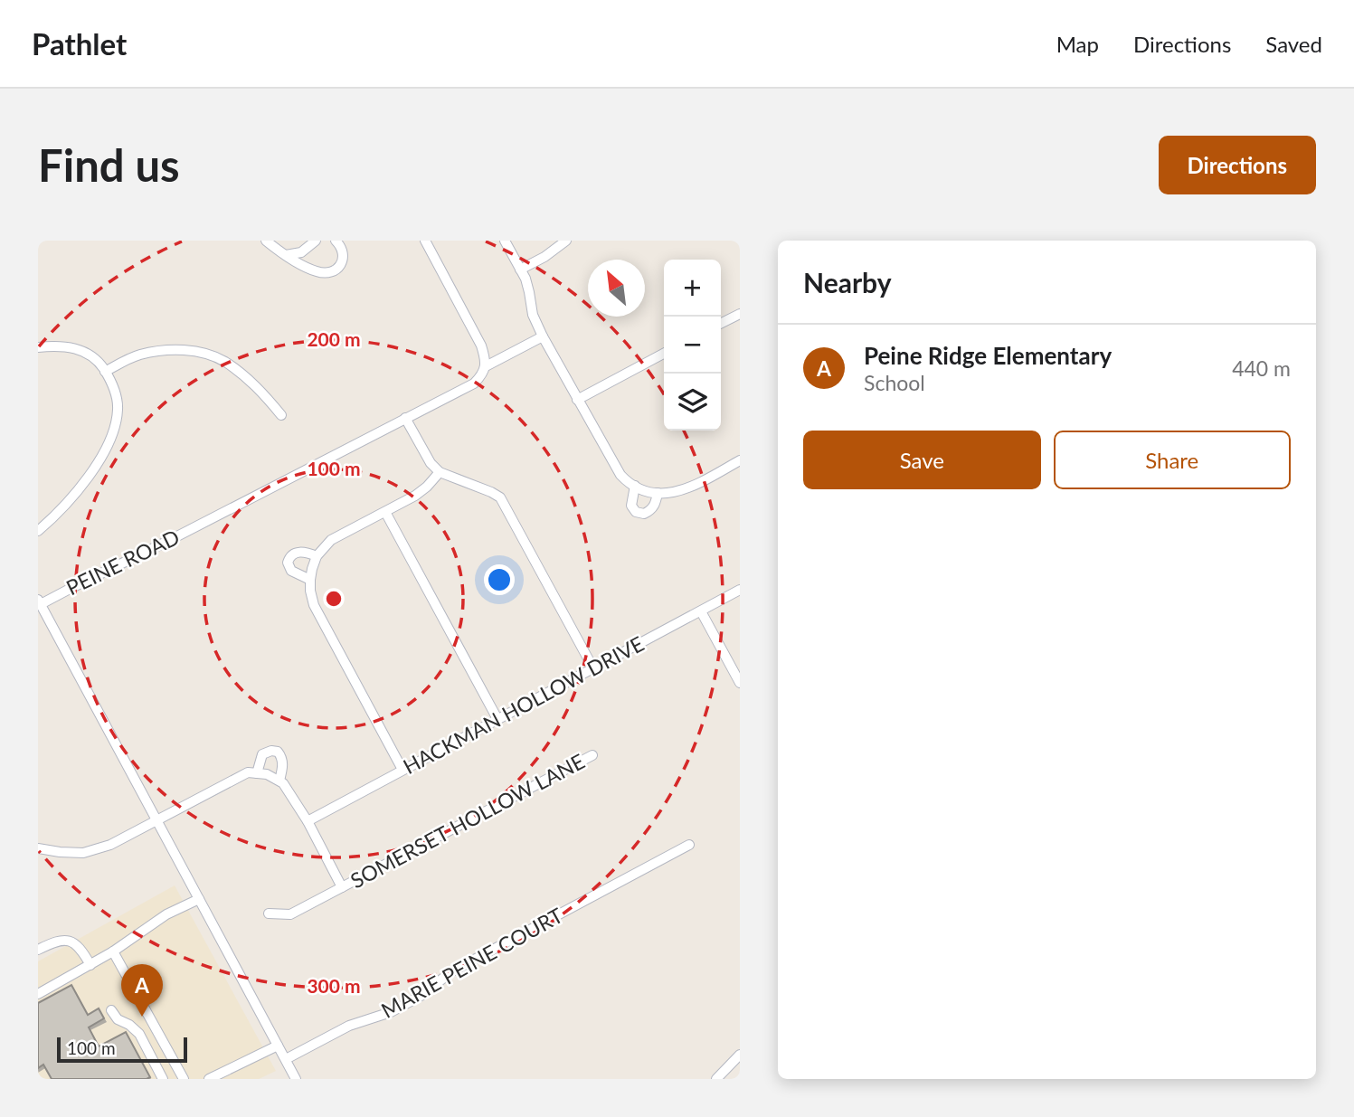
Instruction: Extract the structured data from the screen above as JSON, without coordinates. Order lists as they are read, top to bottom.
{
  "streets": {
    "street": [
      "PEINE ROAD",
      "HACKMAN HOLLOW DRIVE",
      "SOMERSET HOLLOW LANE",
      "MARIE PEINE COURT"
    ]
  },
  "crossings": [
    ["PEINE ROAD", "MARIE PEINE COURT"]
  ],
  "scale_bar": "100 m",
  "north": "top left",
  "page": {
    "header": "Pathlet",
    "nav": ["Map", "Directions", "Saved"],
    "buttons": [
      "Directions",
      ["Save", "Share"]
    ],
    "title": "Find us",
    "heading": "Nearby",
    "map_buttons": ["+", "−"],
    "list": [
      {
        "mark": "A",
        "name": "Peine Ridge Elementary",
        "note": "School",
        "value": "440 m"
      }
    ],
    "pins": "A",
    "scale": "100 m"
  },
  "rings": ["200 m", "100 m", "300 m"]
}
